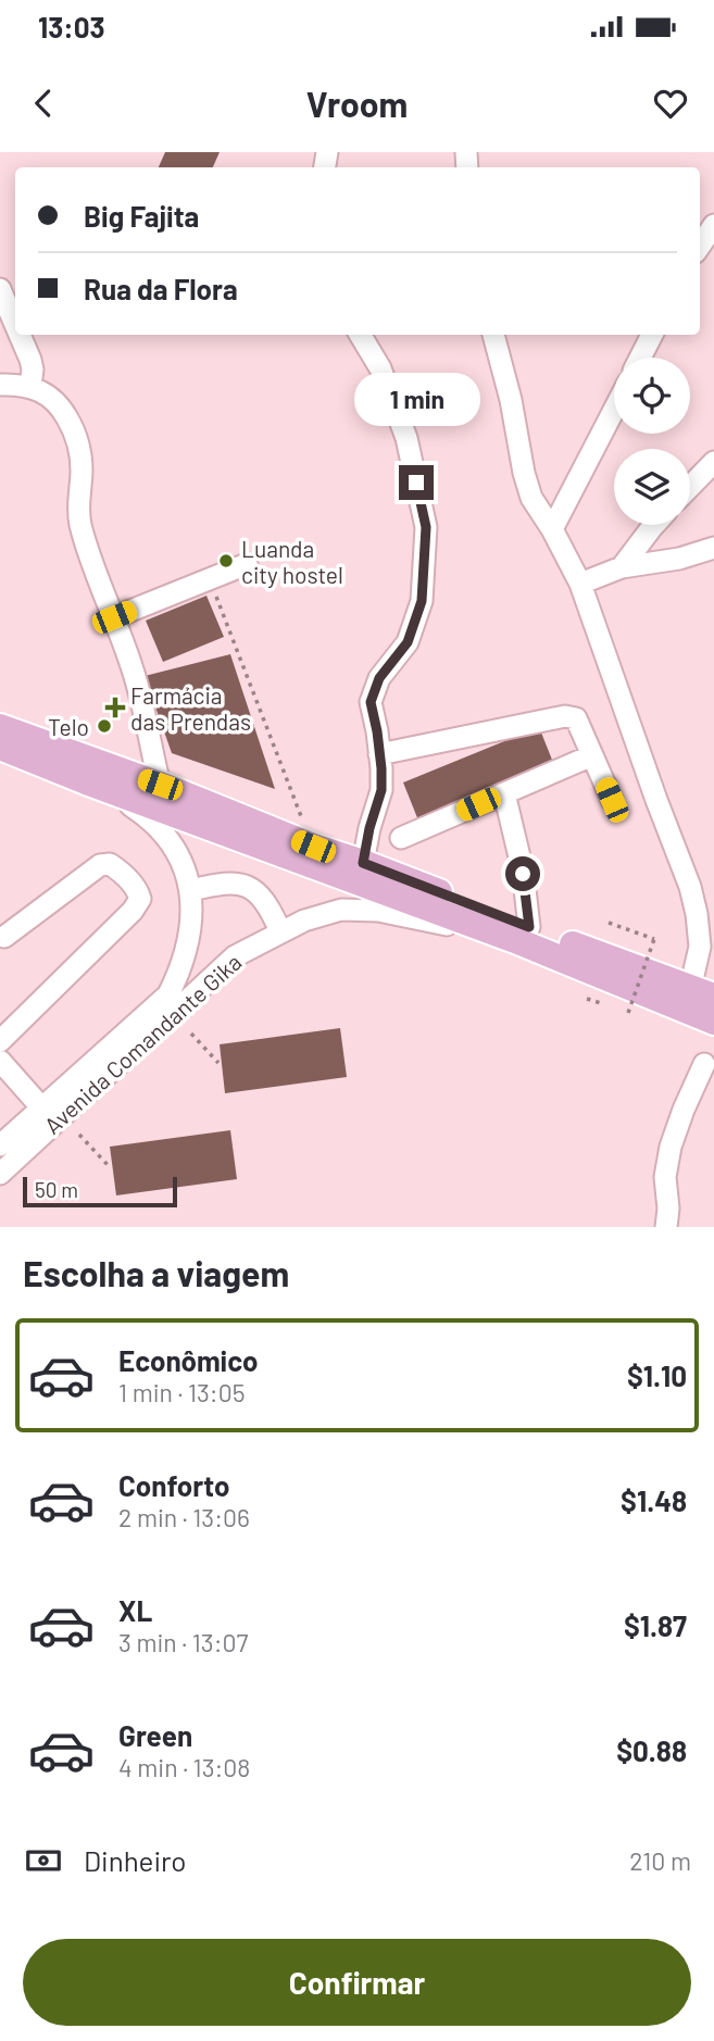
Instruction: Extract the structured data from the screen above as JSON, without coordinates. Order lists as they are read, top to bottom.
{
  "streets": {
    "street": ["Avenida Comandante Gika"]
  },
  "places": {
    "other": ["Luanda city hostel", "Telo"],
    "health": ["Farmácia das Prendas"]
  },
  "scale_bar": "50 m",
  "page": {
    "status": "13:03",
    "header": "Vroom",
    "banner": ["Big Fajita", "Rua da Flora"],
    "bubble": "1 min",
    "scale": "50 m",
    "heading": "Escolha a viagem",
    "list": [
      {
        "name": "Econômico",
        "note": "1 min · 13:05",
        "value": "$1.10"
      },
      {
        "name": "Conforto",
        "note": "2 min · 13:06",
        "value": "$1.48"
      },
      {
        "name": "XL",
        "note": "3 min · 13:07",
        "value": "$1.87"
      },
      {
        "name": "Green",
        "note": "4 min · 13:08",
        "value": "$0.88"
      }
    ],
    "pay": ["Dinheiro", "210 m"],
    "buttons": "Confirmar"
  }
}
